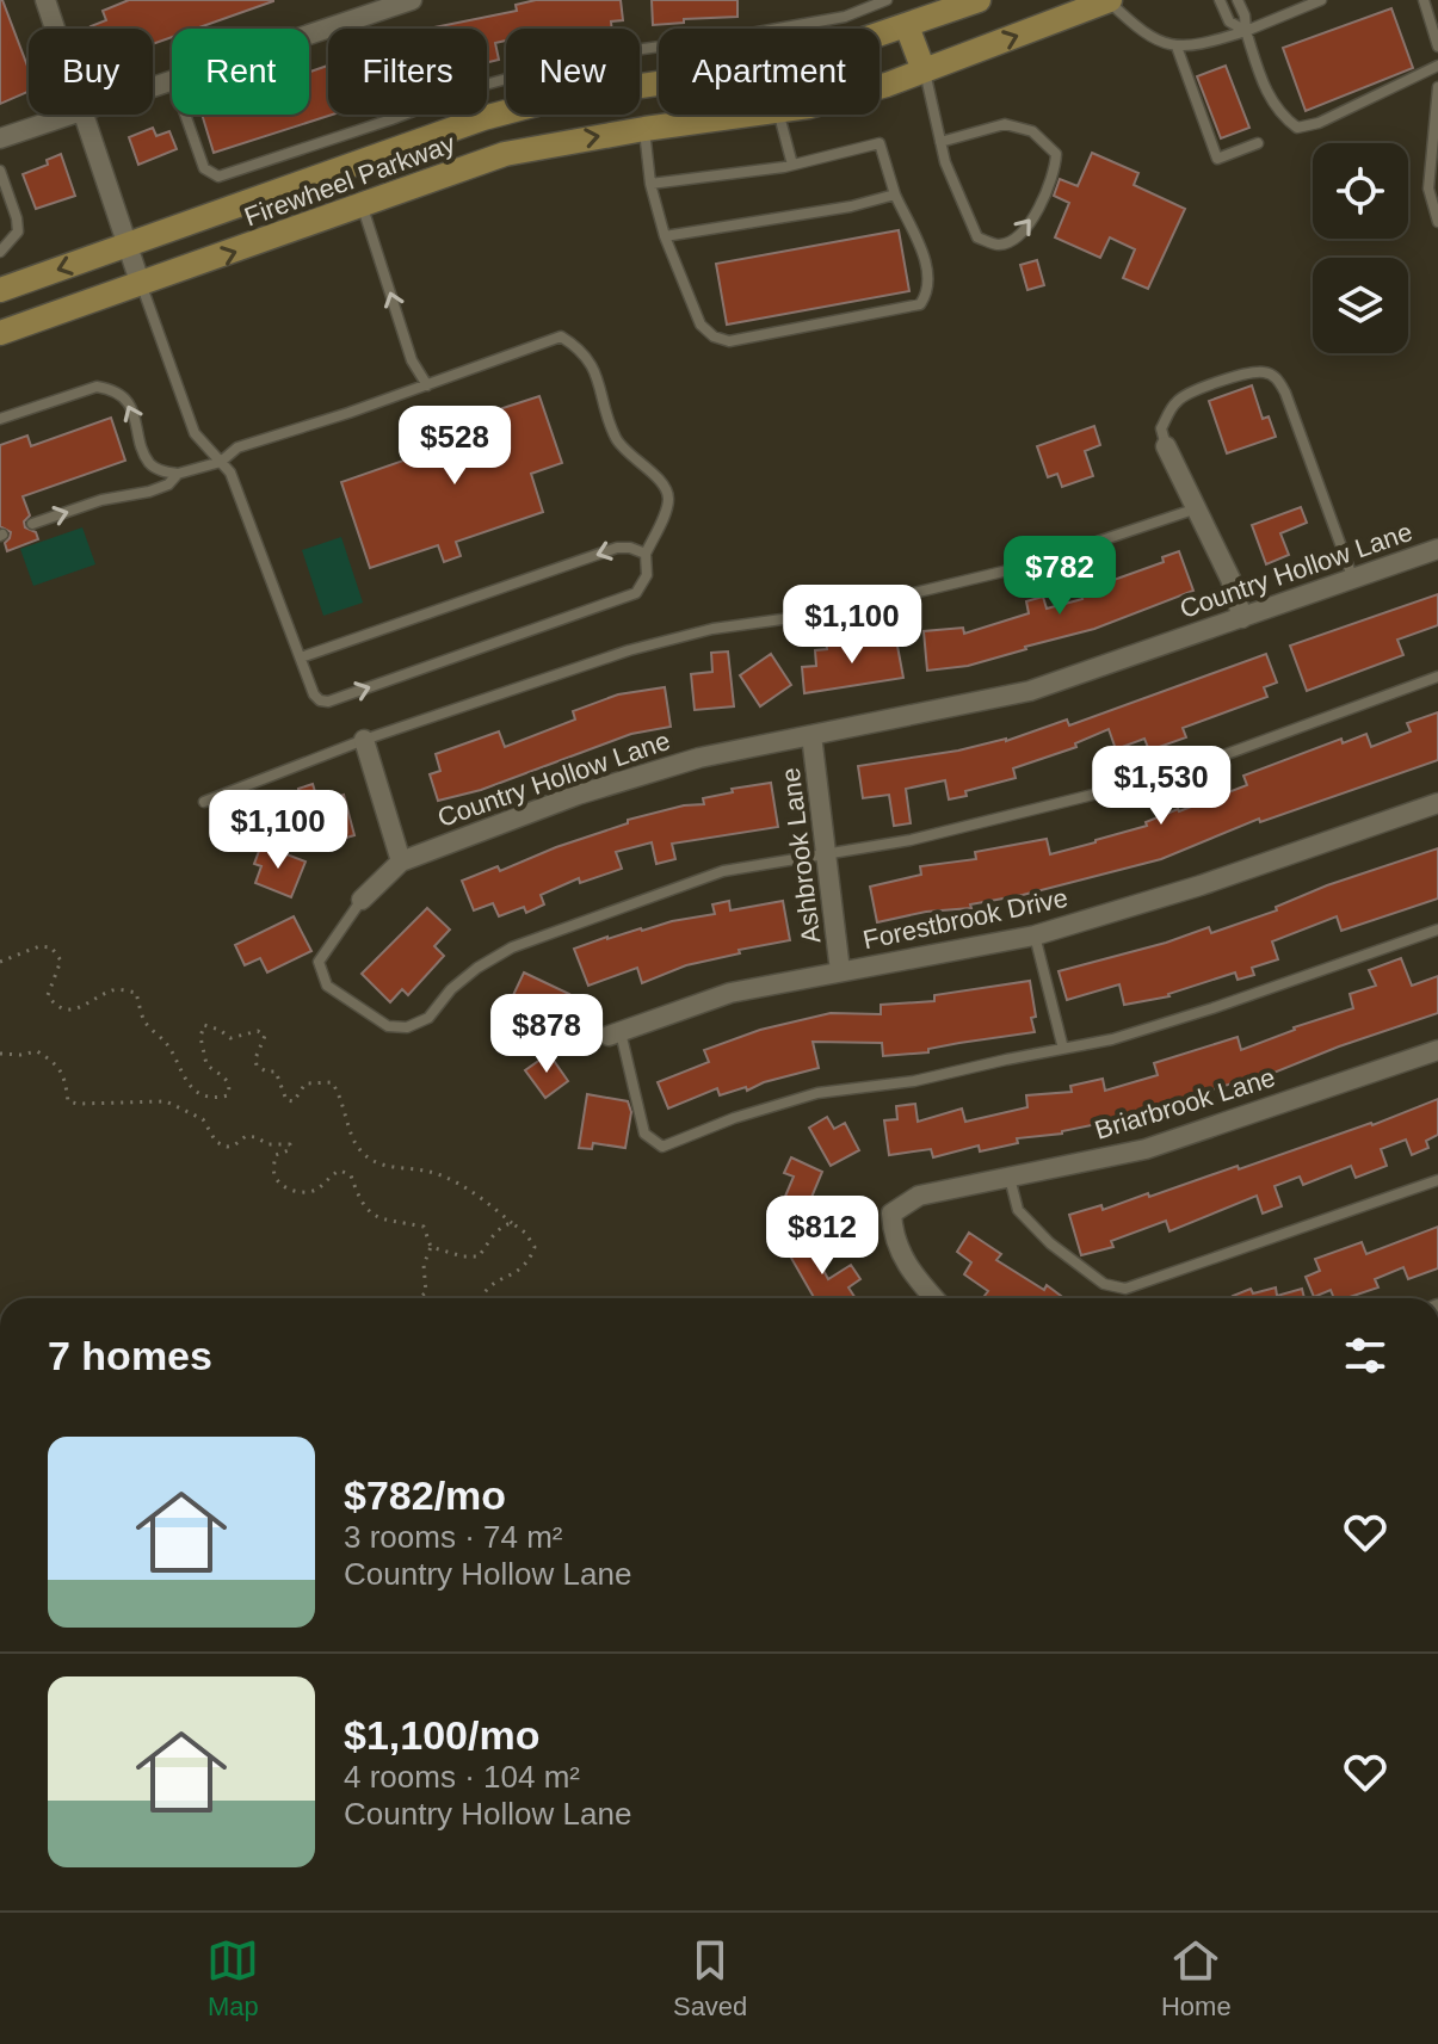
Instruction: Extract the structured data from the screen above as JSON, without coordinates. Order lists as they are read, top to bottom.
{
  "streets": {
    "main road": ["Firewheel Parkway"],
    "street": [
      "Country Hollow Lane",
      "Ashbrook Lane",
      "Forestbrook Drive",
      "Briarbrook Lane"
    ]
  },
  "crossings": [
    ["Country Hollow Lane", "Ashbrook Lane"],
    ["Ashbrook Lane", "Forestbrook Drive"]
  ],
  "page": {
    "chip": [
      "Buy",
      "Rent",
      "Filters",
      "New",
      "Apartment"
    ],
    "price": [
      "$528",
      "$782",
      "$1,100",
      "$1,530",
      "$1,100",
      "$878",
      "$812"
    ],
    "heading": "7 homes",
    "list": [
      {
        "name": "$782/mo",
        "note": "3 rooms · 74 m² · Country Hollow Lane"
      },
      {
        "name": "$1,100/mo",
        "note": "4 rooms · 104 m² · Country Hollow Lane"
      }
    ],
    "tabs": ["Map", "Saved", "Home"]
  }
}
